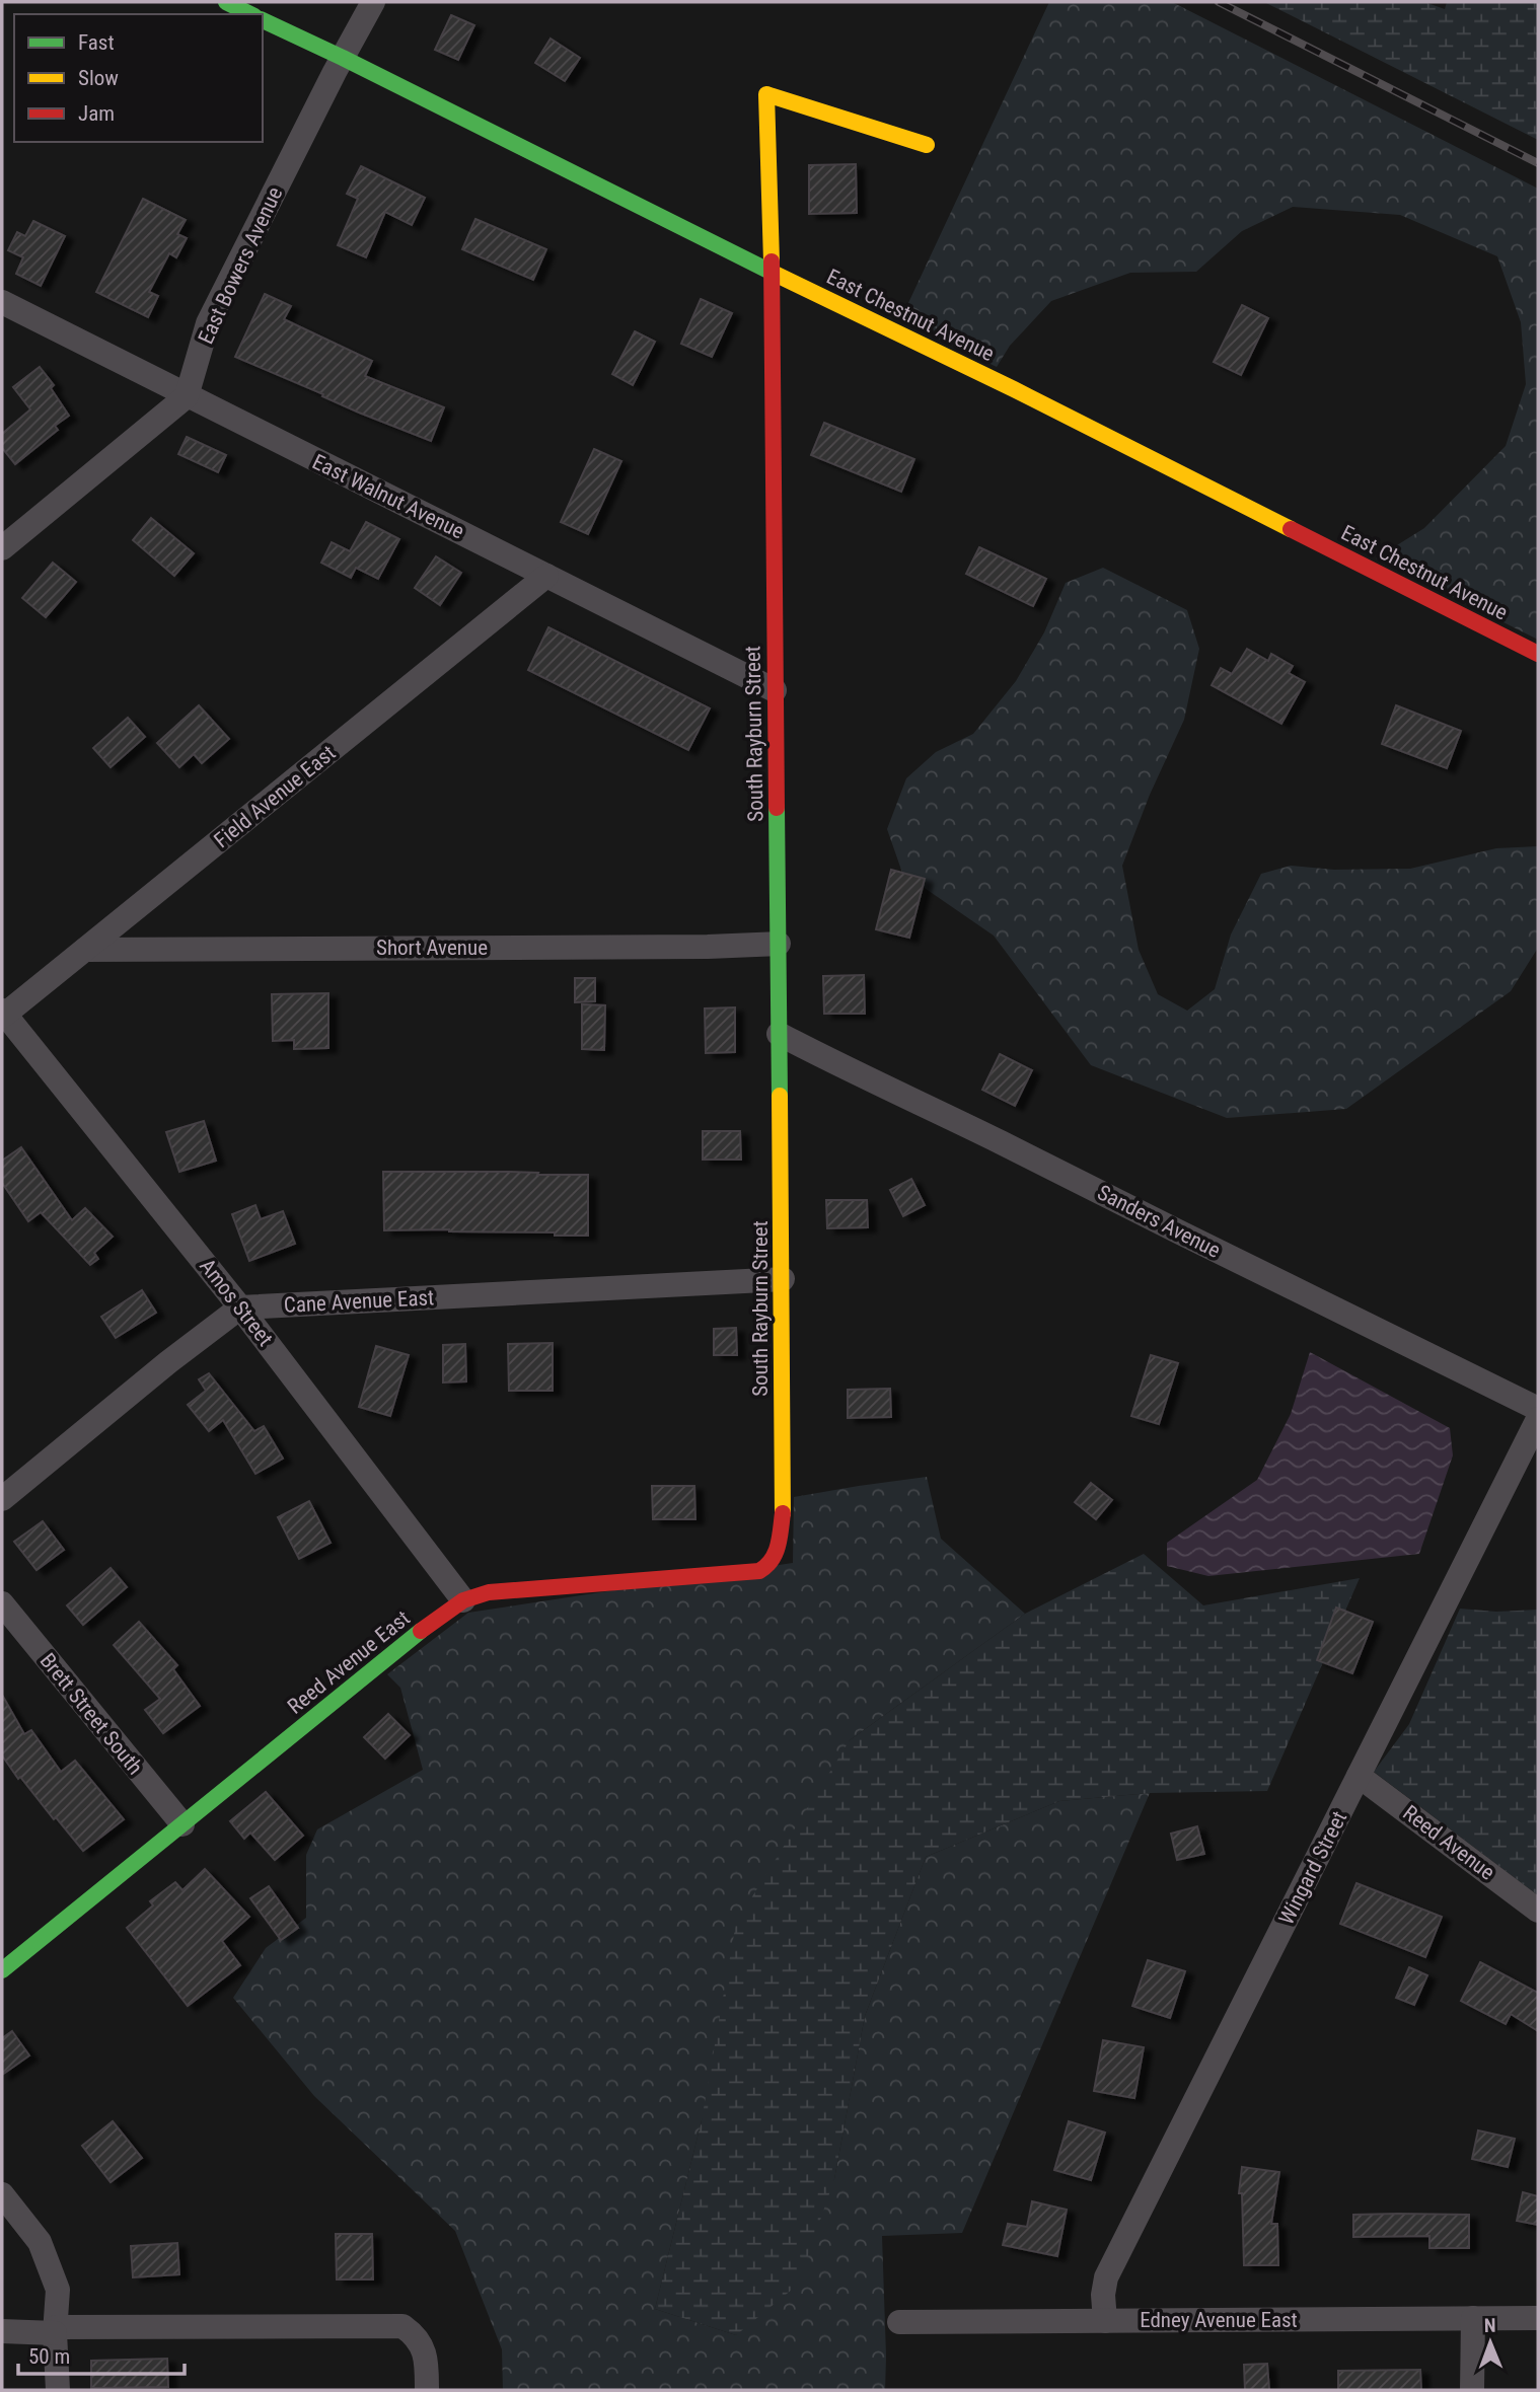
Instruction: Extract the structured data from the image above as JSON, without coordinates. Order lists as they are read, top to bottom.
{
  "streets": {
    "street": [
      "East Bowers Avenue",
      "East Chestnut Avenue",
      "East Walnut Avenue",
      "South Rayburn Street",
      "Field Avenue East",
      "Short Avenue",
      "Sanders Avenue",
      "Cane Avenue East",
      "Amos Street",
      "Reed Avenue East",
      "Brett Street South",
      "Reed Avenue",
      "Wingard Street",
      "Edney Avenue East"
    ]
  },
  "crossings": [
    ["East Bowers Avenue", "East Chestnut Avenue"],
    ["East Bowers Avenue", "East Walnut Avenue"],
    ["East Chestnut Avenue", "South Rayburn Street"],
    ["East Walnut Avenue", "South Rayburn Street"],
    ["East Walnut Avenue", "Field Avenue East"],
    ["South Rayburn Street", "Short Avenue"],
    ["South Rayburn Street", "Sanders Avenue"],
    ["South Rayburn Street", "Cane Avenue East"],
    ["South Rayburn Street", "Reed Avenue East"],
    ["Field Avenue East", "Short Avenue"],
    ["Field Avenue East", "Amos Street"],
    ["Cane Avenue East", "Amos Street"],
    ["Amos Street", "Reed Avenue East"],
    ["Reed Avenue East", "Brett Street South"],
    ["Reed Avenue", "Wingard Street"],
    ["Wingard Street", "Edney Avenue East"]
  ],
  "legend": ["Fast", "Slow", "Jam"],
  "scale_bar": "50 m",
  "north": "top"
}
